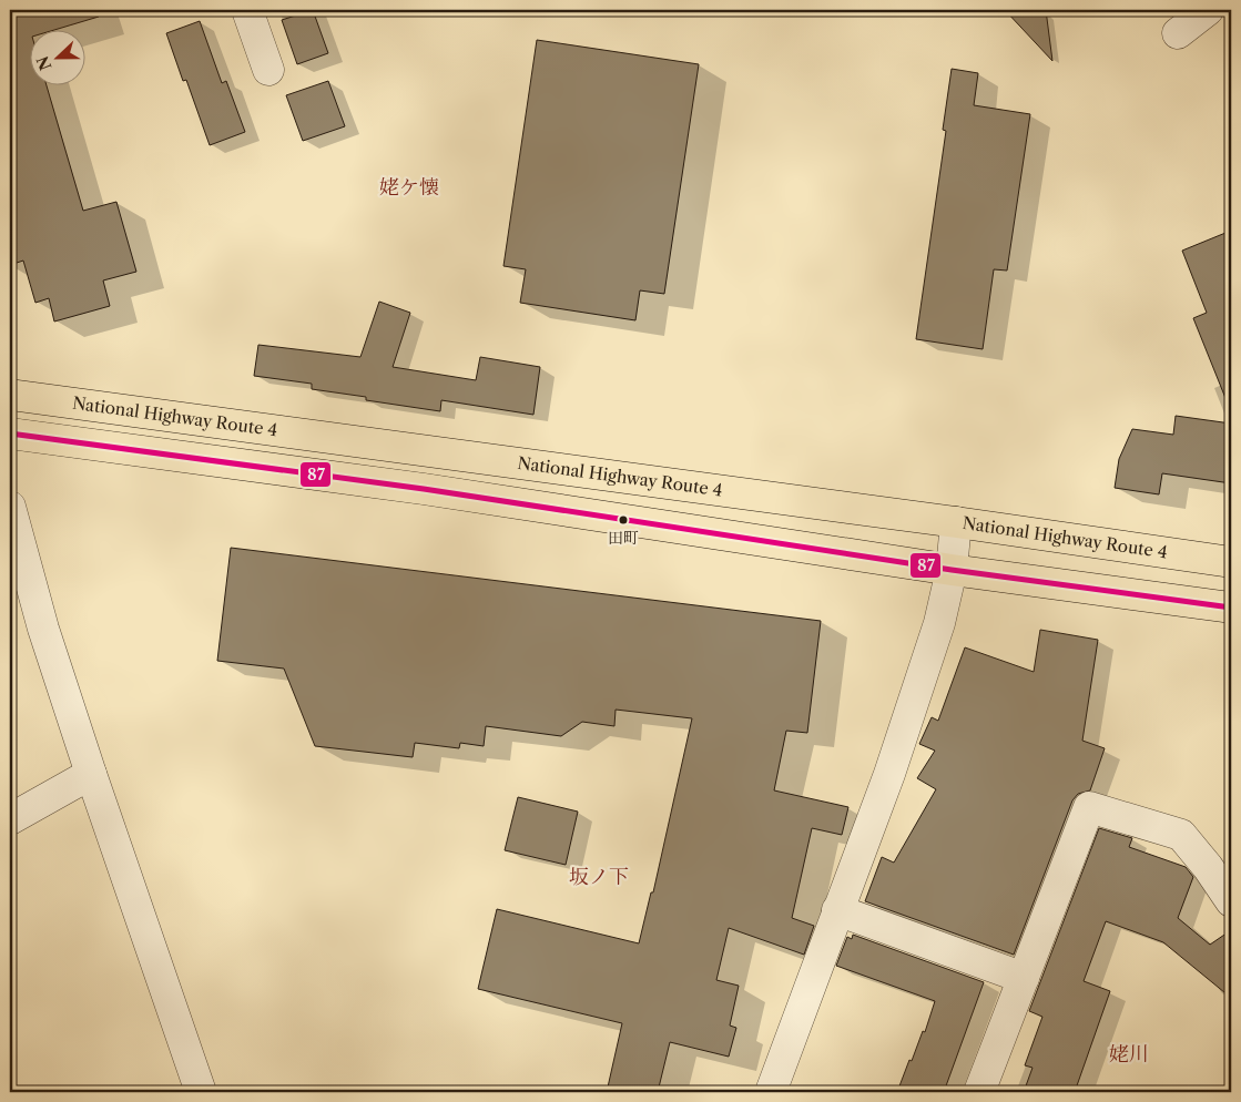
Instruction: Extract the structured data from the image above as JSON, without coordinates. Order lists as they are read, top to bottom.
{
  "streets": {
    "highway": ["National Highway Route 4"]
  },
  "districts": ["姥ケ懐", "坂ノ下", "姥川"],
  "places": ["田町"],
  "lines": ["transit line 87"],
  "north": "left"
}
